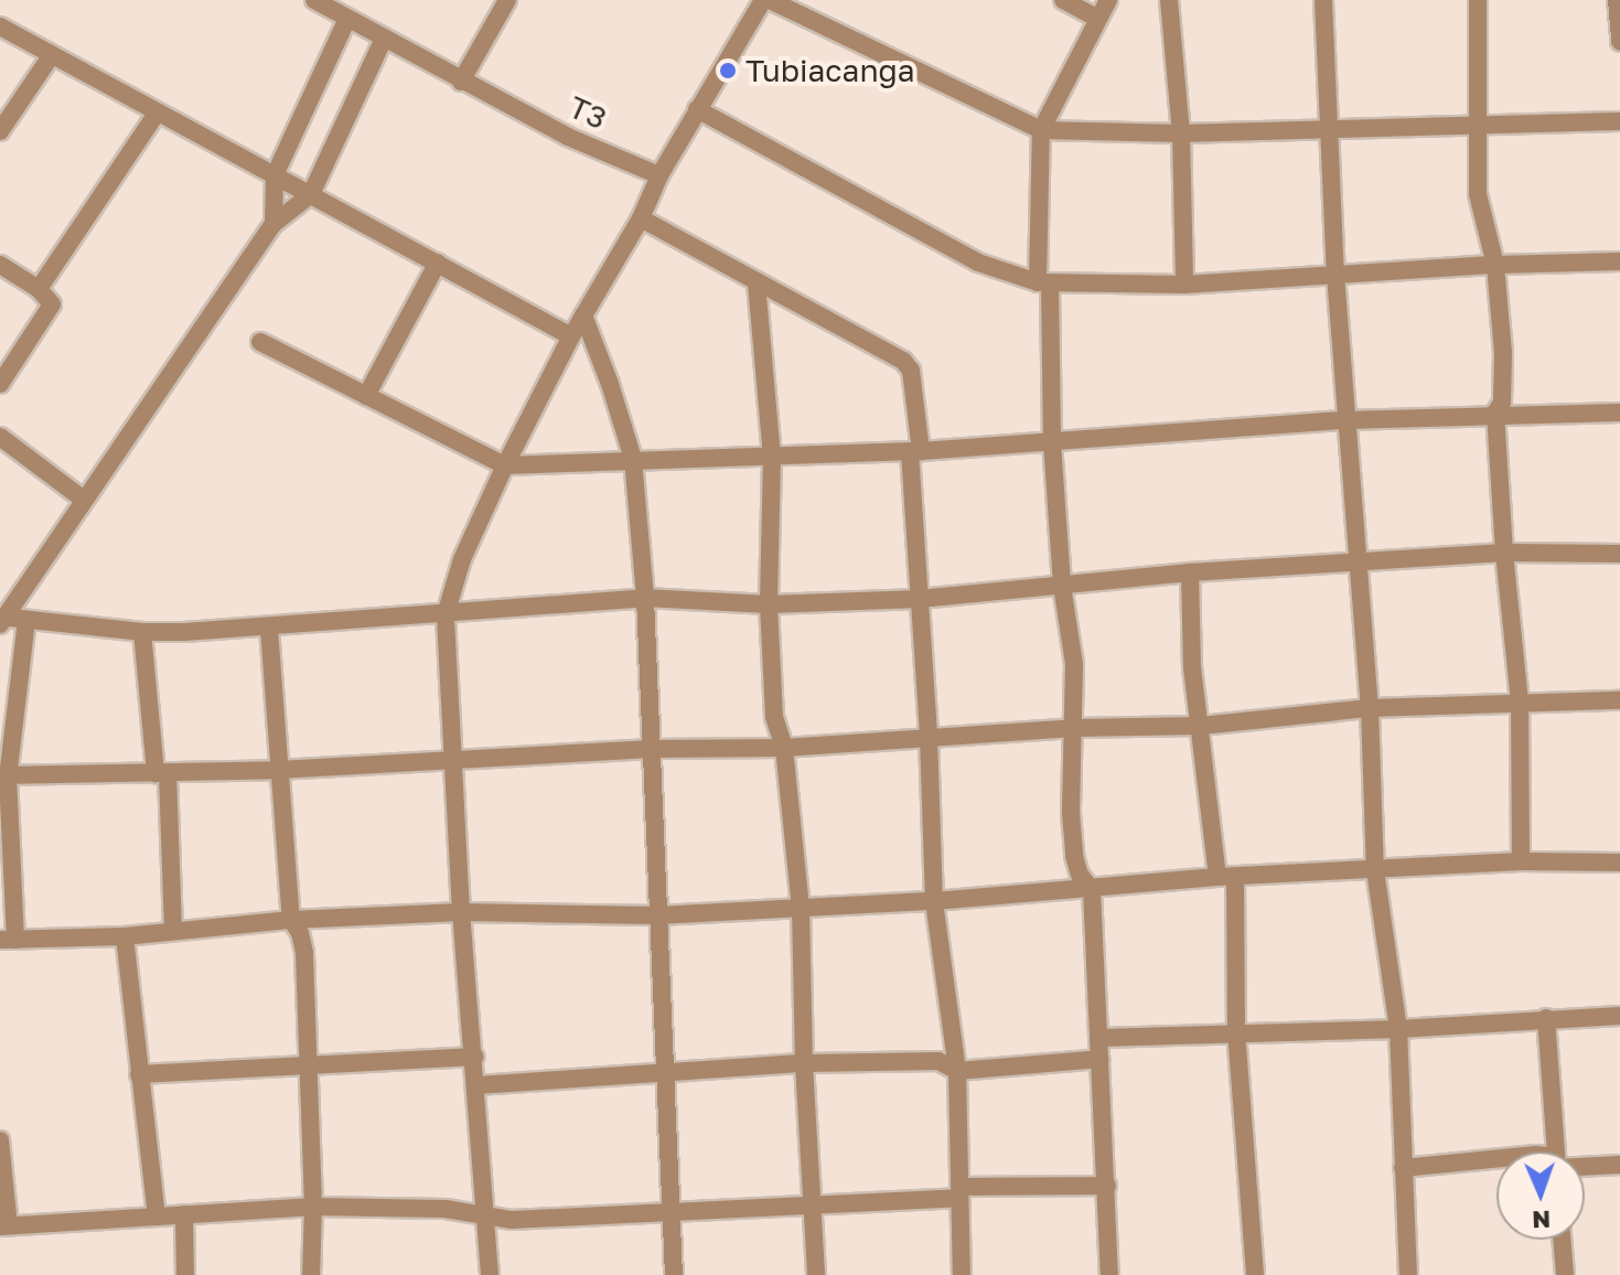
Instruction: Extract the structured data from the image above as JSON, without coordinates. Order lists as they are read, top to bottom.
{
  "streets": {
    "street": ["T3"]
  },
  "places": ["Tubiacanga"],
  "north": "bottom"
}
